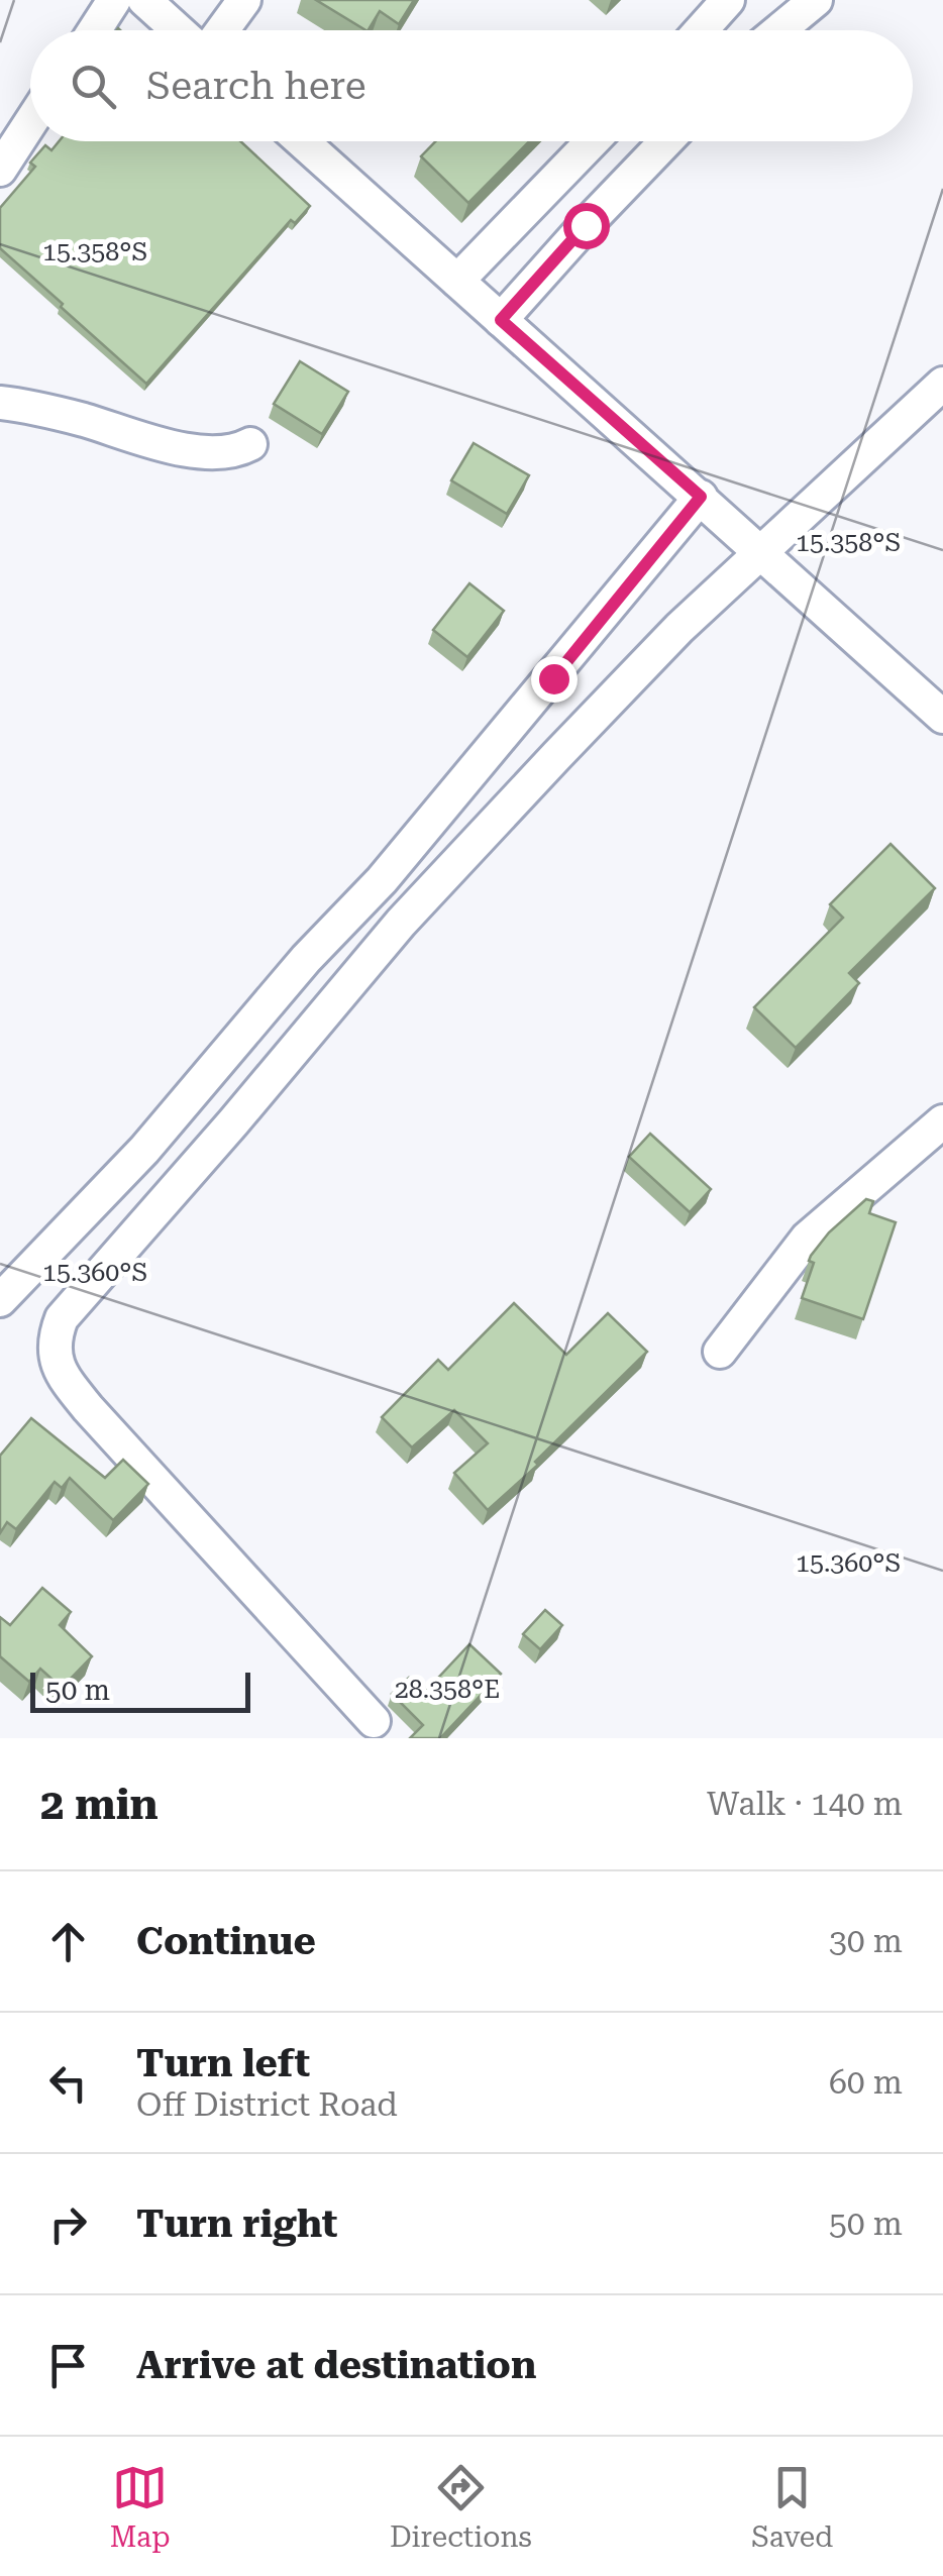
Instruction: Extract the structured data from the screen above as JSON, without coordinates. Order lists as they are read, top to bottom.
{
  "scale_bar": "50 m",
  "page": {
    "search": "Search here",
    "scale": "50 m",
    "heading": ["2 min", "Walk · 140 m"],
    "list": [
      ["Continue", "30 m"],
      ["Turn left", "Off District Road", "60 m"],
      ["Turn right", "50 m"],
      "Arrive at destination"
    ],
    "nav": ["Map", "Directions", "Saved"]
  },
  "coordinates": ["15.358°S", "15.360°S", "28.358°E"]
}
